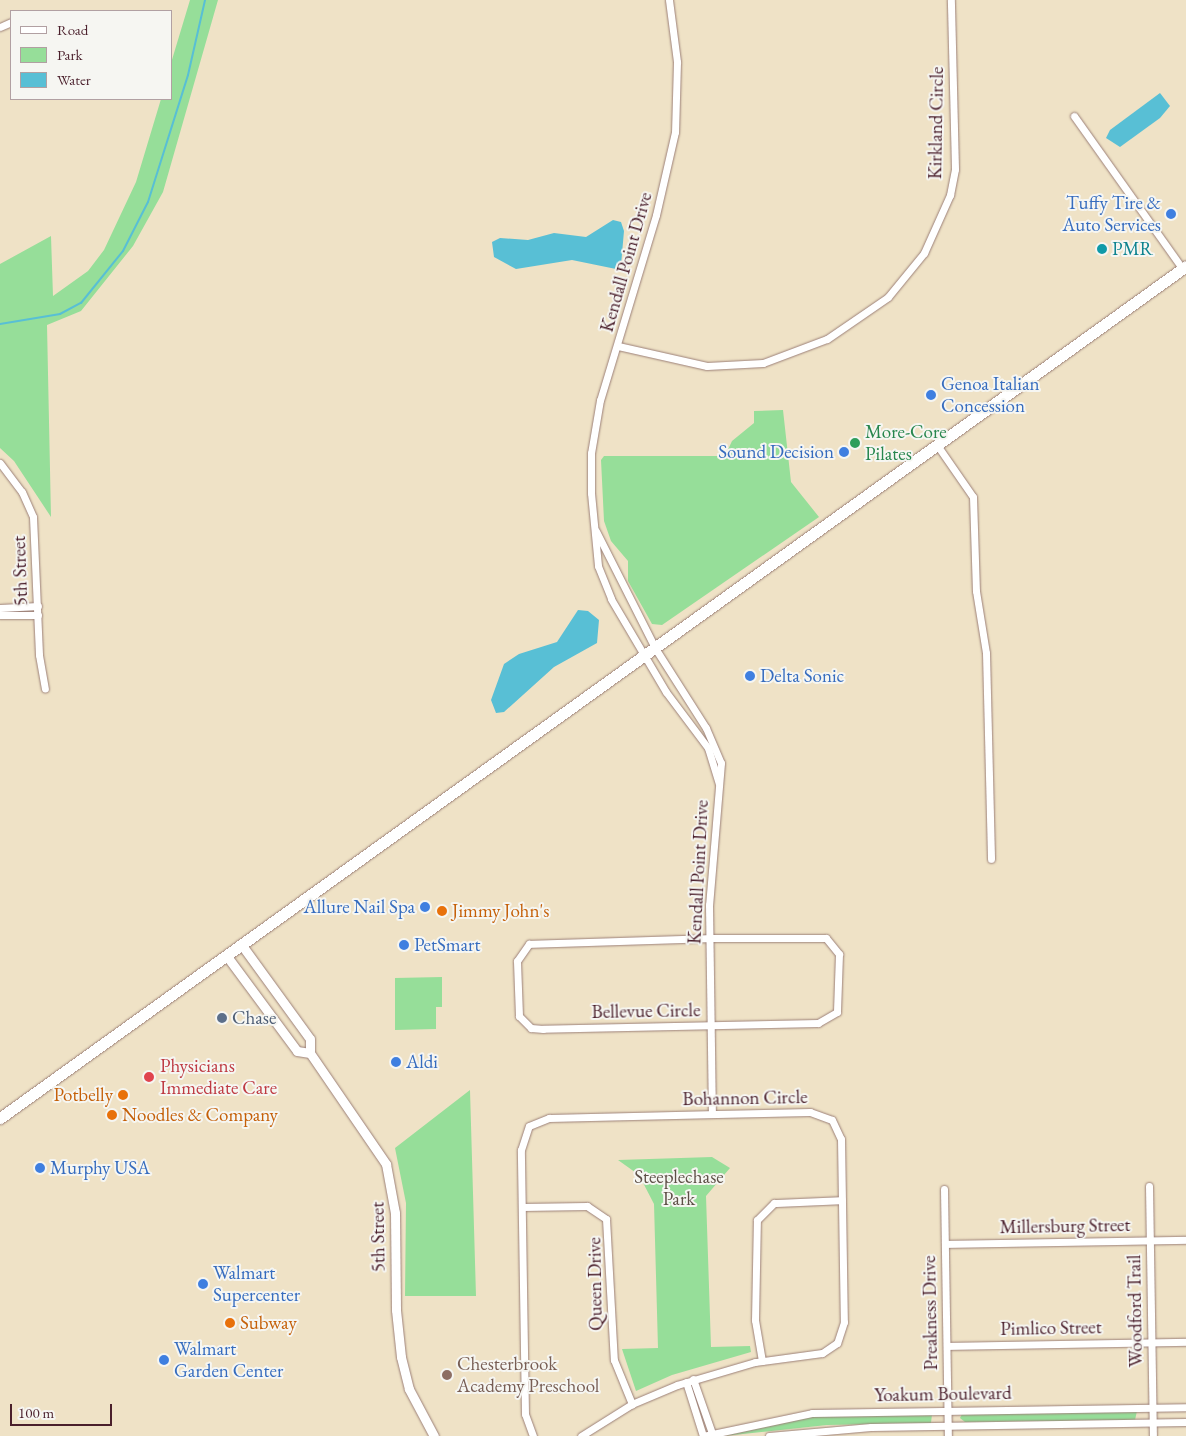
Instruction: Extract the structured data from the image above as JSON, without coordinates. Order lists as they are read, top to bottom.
{
  "streets": {
    "street": [
      "Kirkland Circle",
      "Kendall Point Drive",
      "5th Street",
      "Bellevue Circle",
      "Bohannon Circle",
      "Millersburg Street",
      "Queen Drive",
      "Woodford Trail",
      "Preakness Drive",
      "Pimlico Street",
      "Yoakum Boulevard"
    ]
  },
  "crossings": [
    ["Kirkland Circle", "Kendall Point Drive"],
    ["Kendall Point Drive", "Bellevue Circle"],
    ["Kendall Point Drive", "Bohannon Circle"],
    ["Bohannon Circle", "Queen Drive"],
    ["Millersburg Street", "Woodford Trail"],
    ["Millersburg Street", "Preakness Drive"],
    ["Woodford Trail", "Pimlico Street"],
    ["Woodford Trail", "Yoakum Boulevard"],
    ["Preakness Drive", "Pimlico Street"],
    ["Preakness Drive", "Yoakum Boulevard"]
  ],
  "parks": ["Steeplechase Park"],
  "places": [
    "Tuffy Tire & Auto Services",
    "PMR",
    "Genoa Italian Concession",
    "More-Core Pilates",
    "Sound Decision",
    "Delta Sonic",
    "Allure Nail Spa",
    "Jimmy John's",
    "PetSmart",
    "Chase",
    "Aldi",
    "Physicians Immediate Care",
    "Potbelly",
    "Noodles & Company",
    "Murphy USA",
    "Walmart Supercenter",
    "Subway",
    "Walmart Garden Center",
    "Chesterbrook Academy Preschool"
  ],
  "legend": ["Road", "Park", "Water"],
  "scale_bar": "100 m"
}
